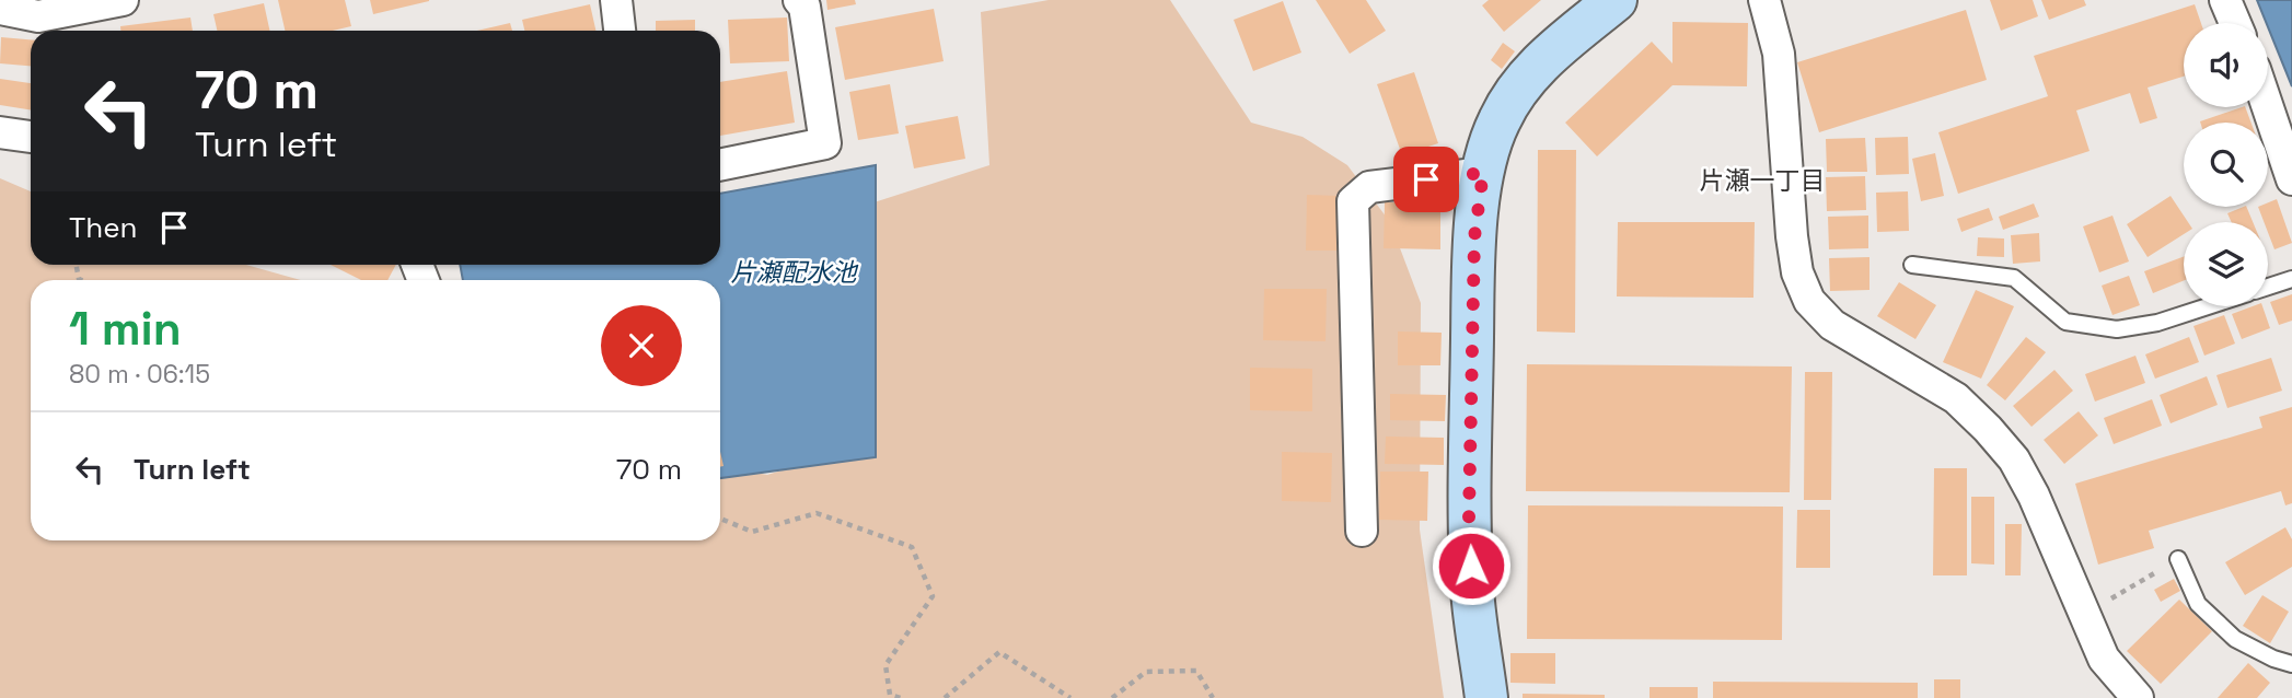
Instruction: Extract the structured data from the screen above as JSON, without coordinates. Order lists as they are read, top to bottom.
{
  "districts": ["片瀬一丁目"],
  "water": ["片瀬配水池"],
  "page": {
    "turn": ["70 m", "Turn left"],
    "then": "Then",
    "heading": ["1 min", "80 m · 06:15"],
    "list": [
      {
        "name": "Turn left",
        "value": "70 m"
      }
    ]
  }
}
